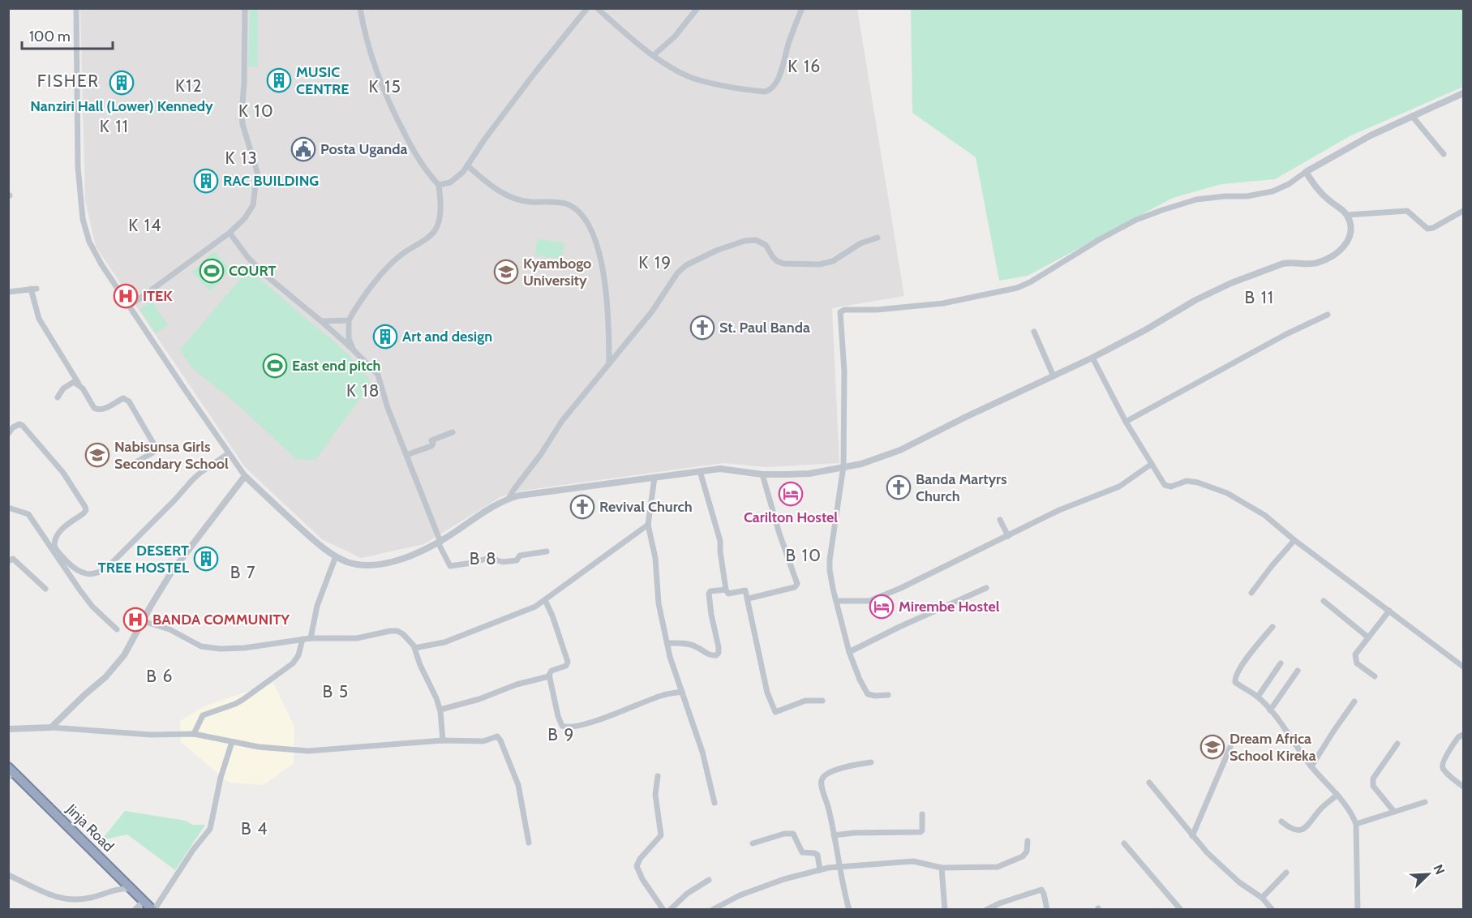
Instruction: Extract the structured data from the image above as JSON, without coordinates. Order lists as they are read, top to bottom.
{
  "streets": {
    "highway": ["Jinja Road"]
  },
  "districts": [
    "K 16",
    "FISHER",
    "K12",
    "K 15",
    "K 10",
    "K 11",
    "K 13",
    "K 14",
    "K 19",
    "B 11",
    "K 18",
    "B 10",
    "B 8",
    "B 7",
    "B 6",
    "B 5",
    "B 9",
    "B 4"
  ],
  "places": {
    "building": [
      "MUSIC CENTRE",
      "Nanziri Hall (Lower) Kennedy",
      "RAC BUILDING",
      "Art and design",
      "DESERT TREE HOSTEL"
    ],
    "public building": ["Posta Uganda"],
    "sports": ["COURT", "East end pitch"],
    "school or university": ["Kyambogo University", "Nabisunsa Girls Secondary School", "Dream Africa School Kireka"],
    "hospital": ["ITEK", "BANDA COMMUNITY"],
    "church": ["St. Paul Banda", "Banda Martyrs Church", "Revival Church"],
    "hotel": ["Carilton Hostel", "Mirembe Hostel"]
  },
  "scale_bar": "100 m",
  "north": "top right"
}
